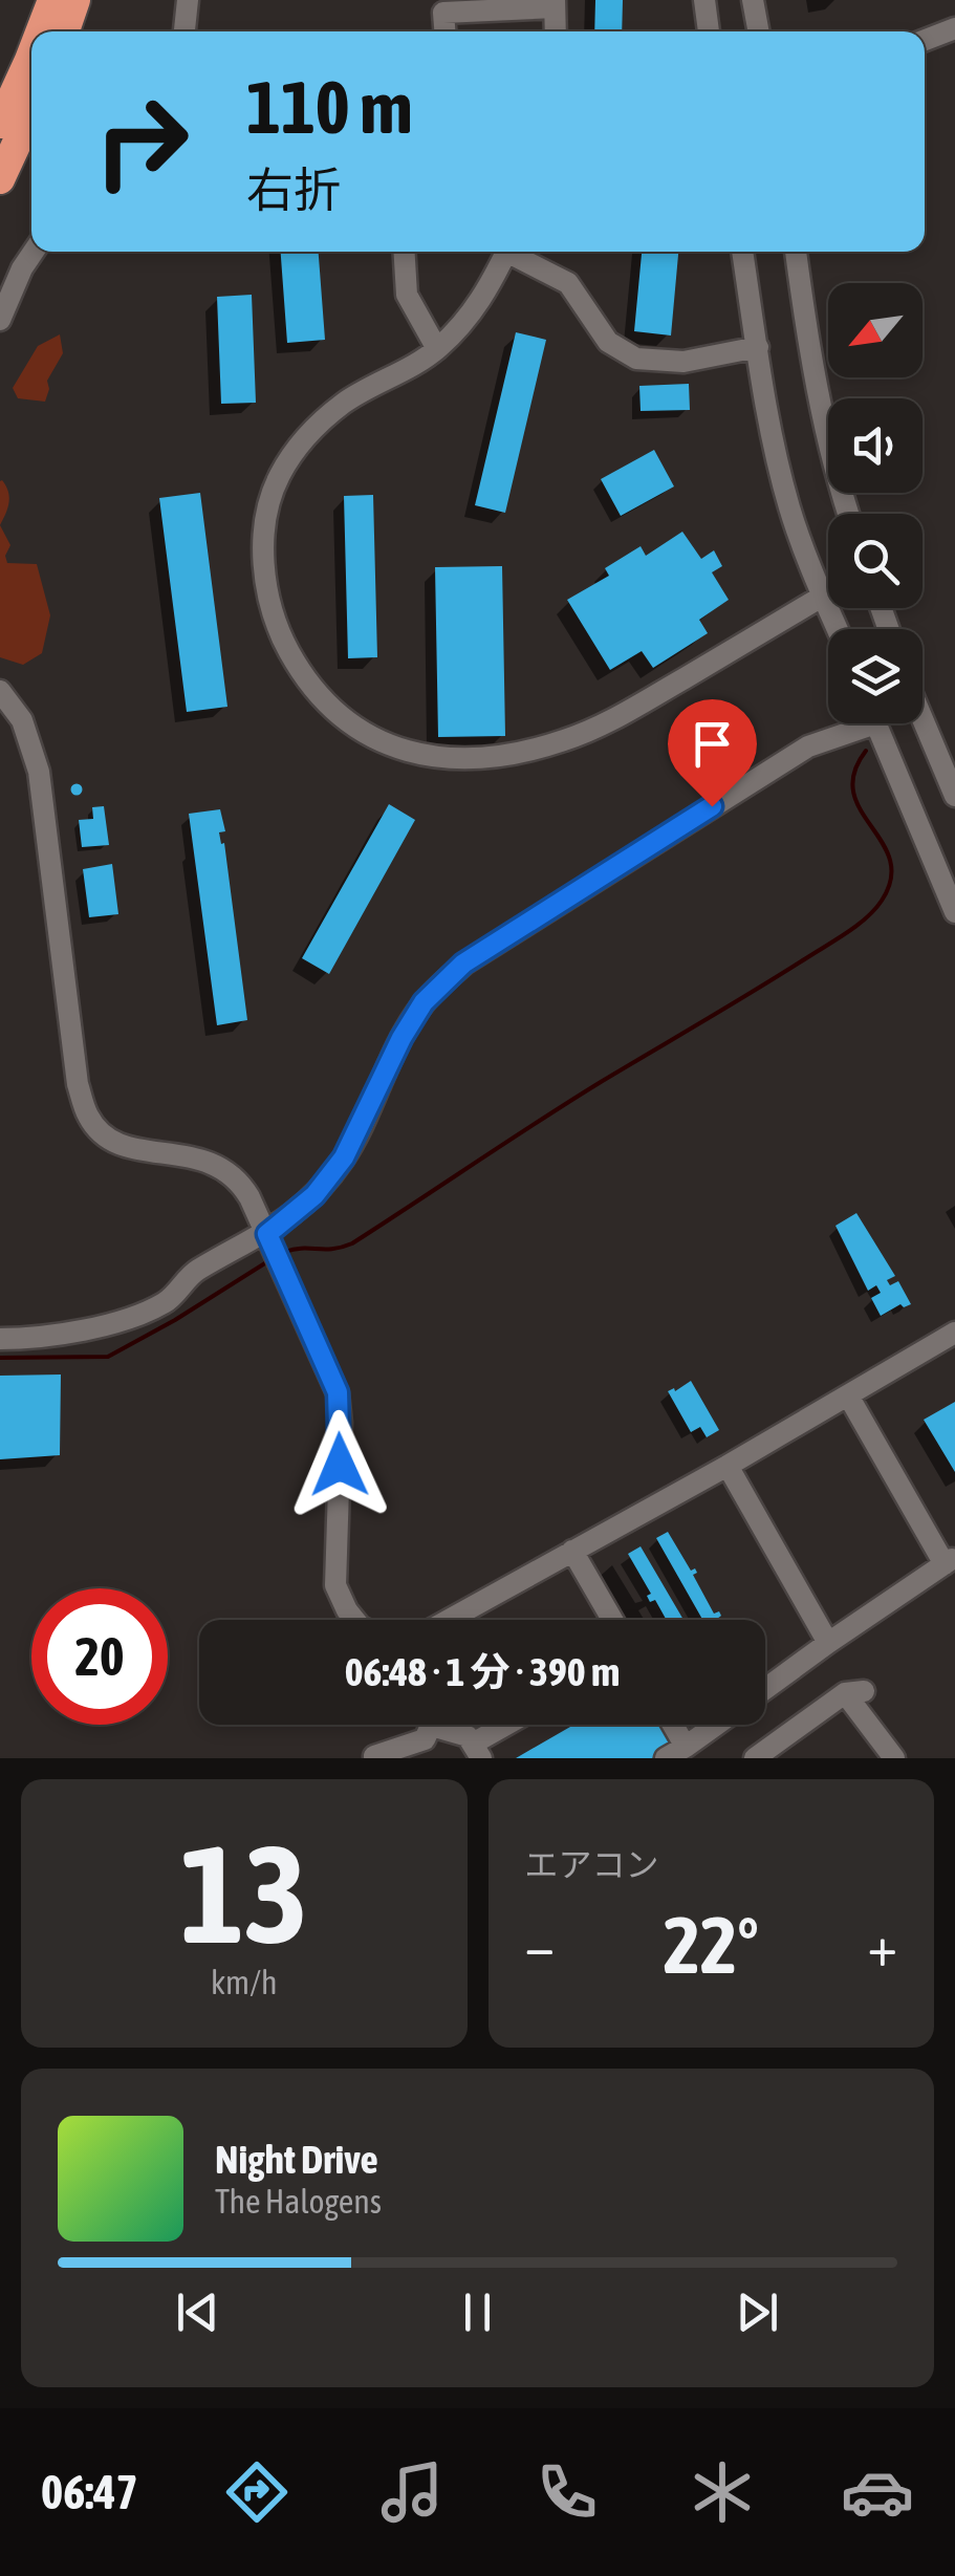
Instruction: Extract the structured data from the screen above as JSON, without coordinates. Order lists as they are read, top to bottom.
{
  "north": "bottom left",
  "page": {
    "turn": ["110 m", "右折"],
    "limit": "20",
    "trip": "06:48 · 1 分 · 390 m",
    "tile": [
      ["13", "km/h"],
      "エアコン"
    ],
    "heat": ["−", "22°", "+"],
    "song": ["Night Drive", "The Halogens"],
    "tabs": "06:47"
  }
}
